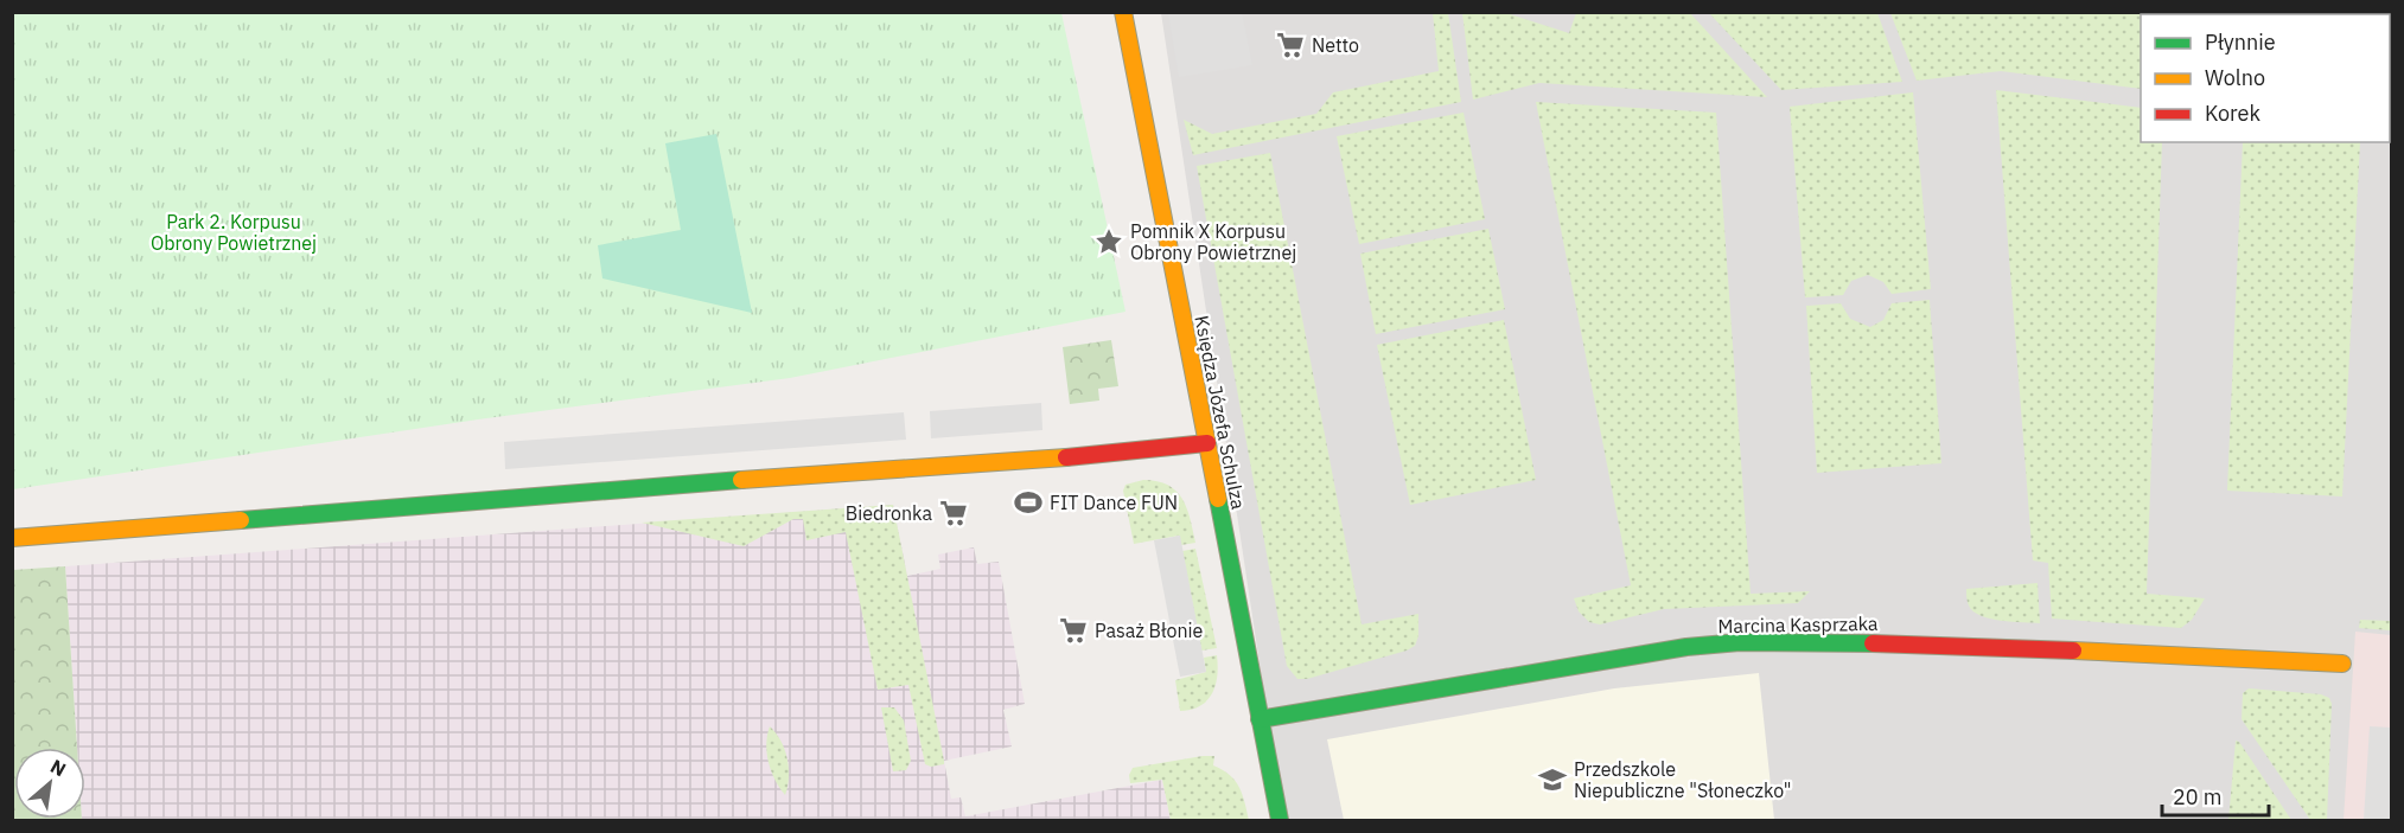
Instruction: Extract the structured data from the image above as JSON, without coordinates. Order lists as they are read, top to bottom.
{
  "streets": {
    "street": ["Księdza Józefa Schulza", "Marcina Kasprzaka"]
  },
  "crossings": [
    ["Księdza Józefa Schulza", "Marcina Kasprzaka"]
  ],
  "parks": ["Park 2. Korpusu Obrony Powietrznej"],
  "places": {
    "supermarket": ["Netto", "Biedronka", "Pasaż Błonie"],
    "place": ["Pomnik X Korpusu Obrony Powietrznej"],
    "sports": ["FIT Dance FUN"],
    "school or university": ["Przedszkole Niepubliczne \"Słoneczko\""]
  },
  "legend": ["Płynnie", "Wolno", "Korek"],
  "scale_bar": "20 m",
  "north": "top right"
}
